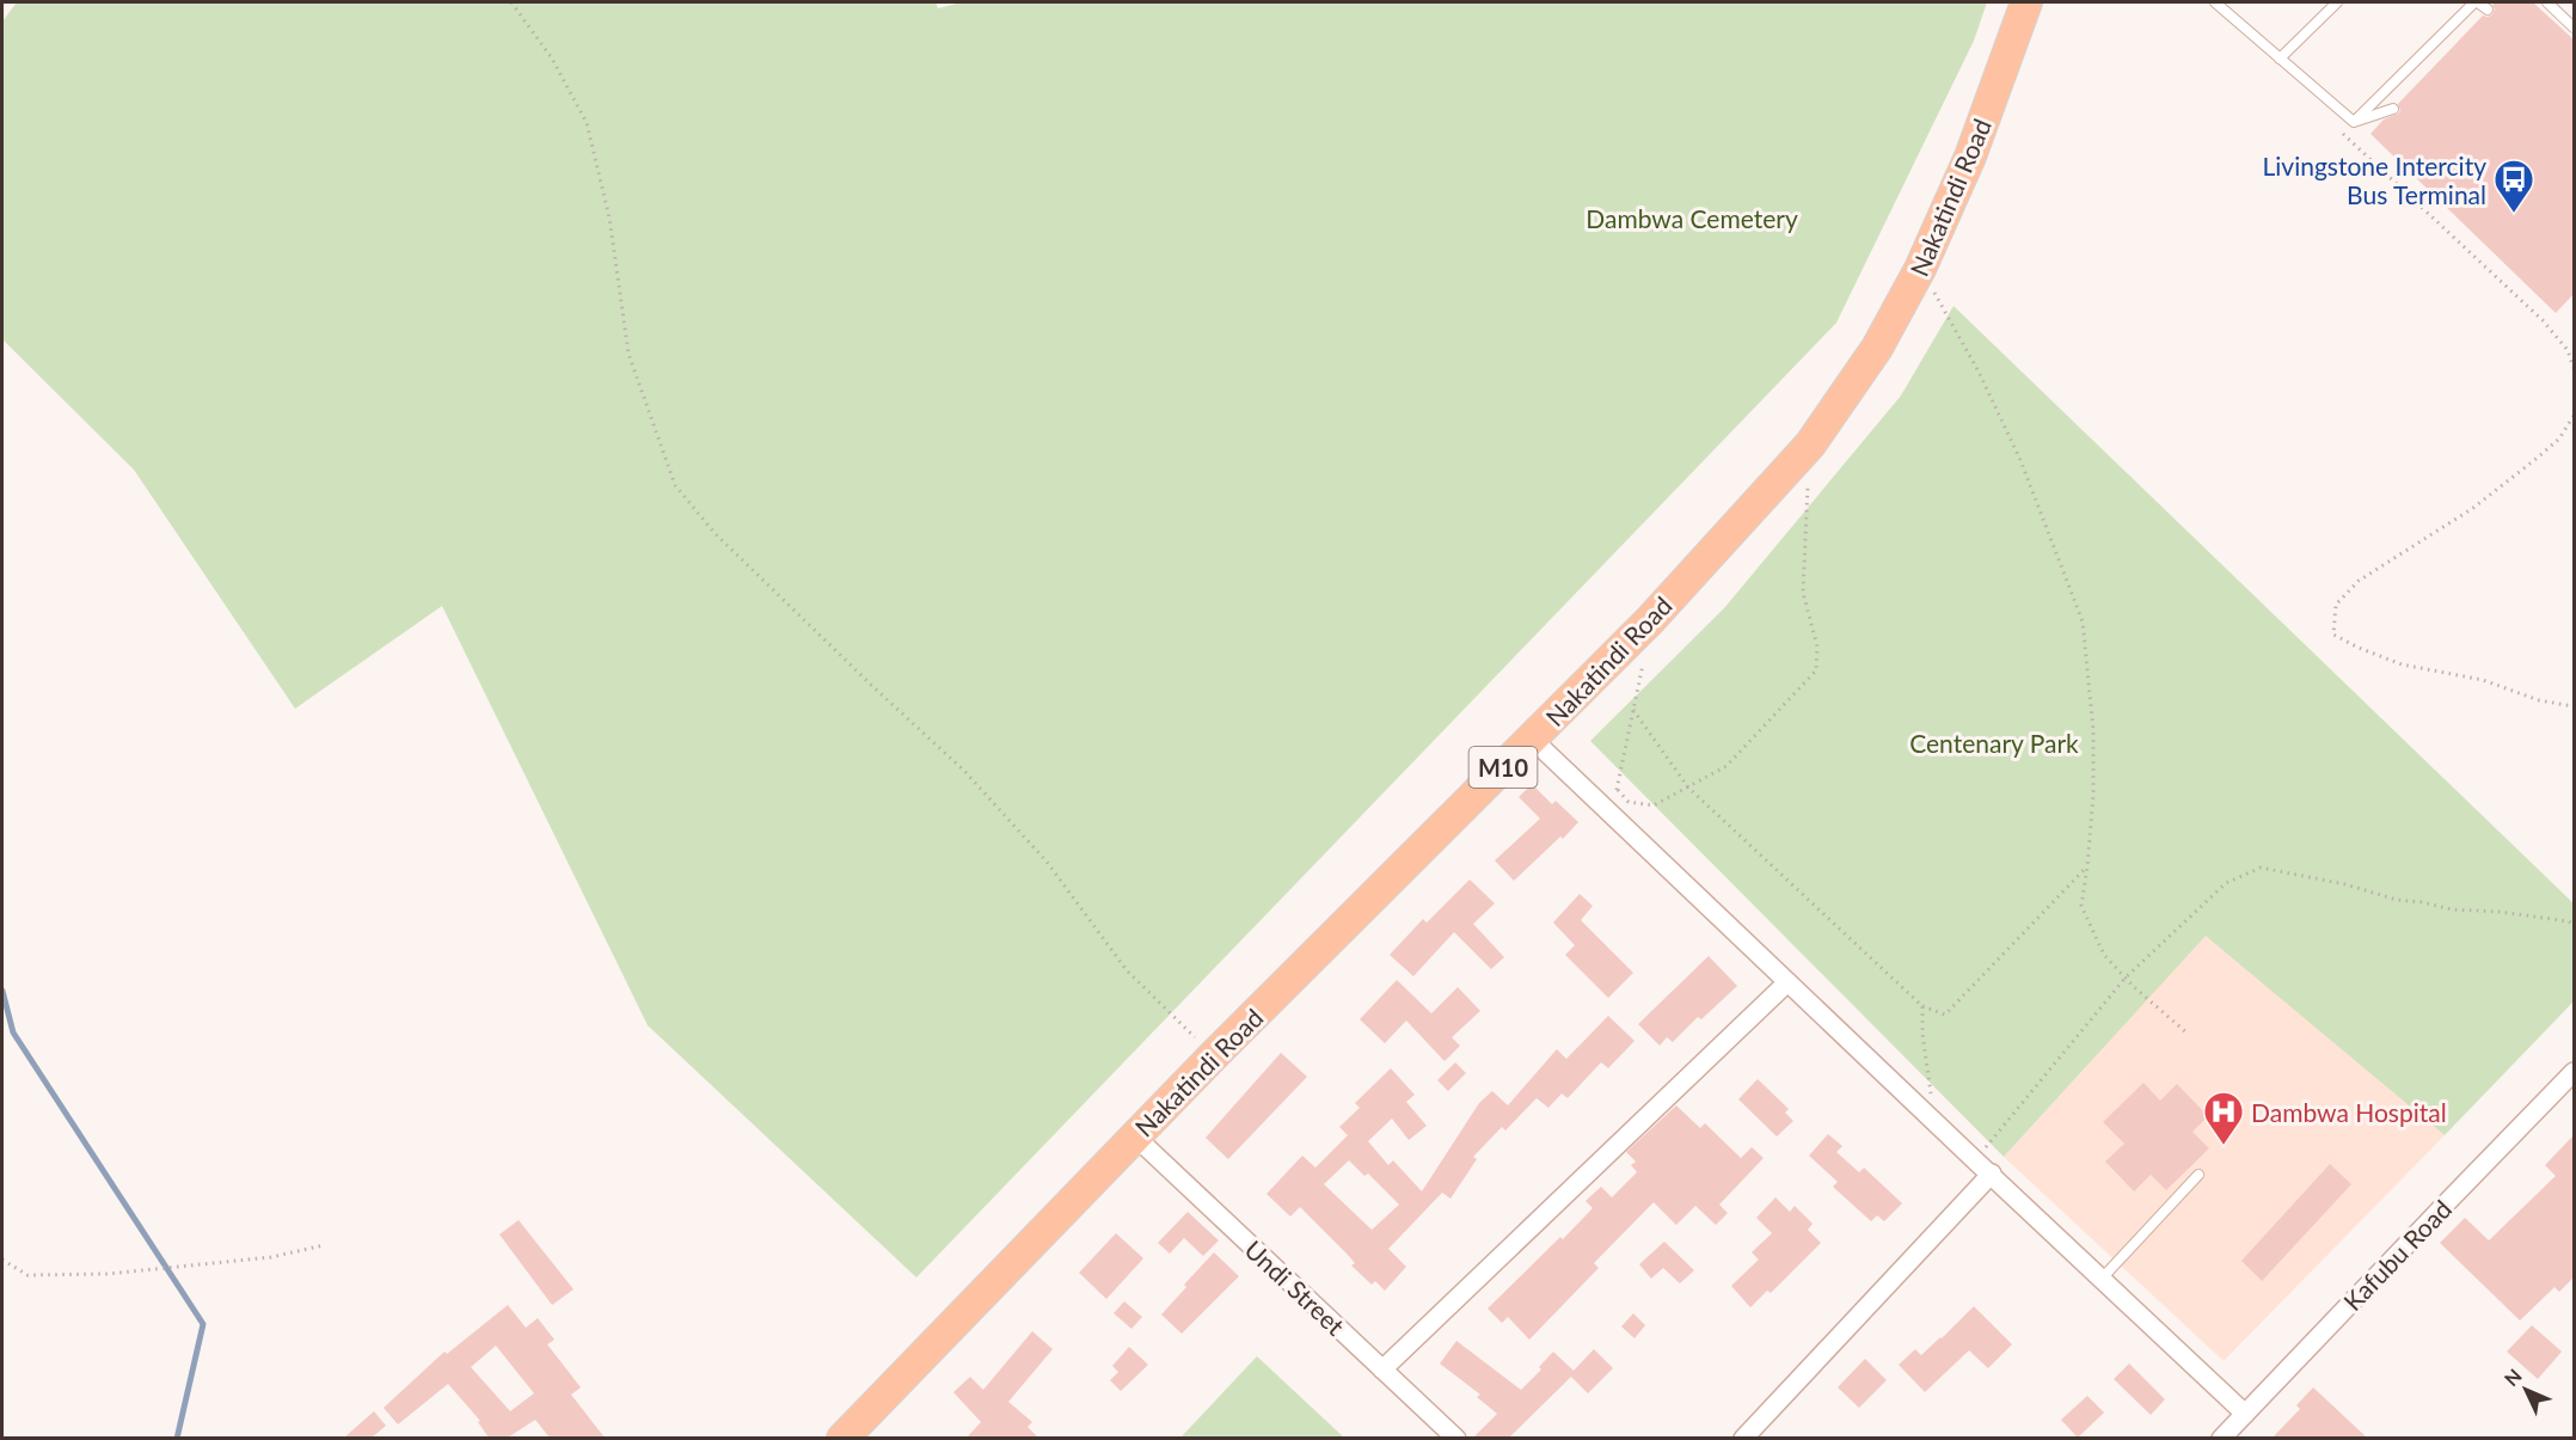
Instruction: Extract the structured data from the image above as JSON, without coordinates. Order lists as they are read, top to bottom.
{
  "streets": {
    "highway": ["Nakatindi Road", "M10"],
    "street": ["Kafubu Road", "Undi Street"]
  },
  "crossings": [
    ["Nakatindi Road", "Undi Street"]
  ],
  "parks": ["Dambwa Cemetery", "Centenary Park"],
  "places": {
    "bus stop": ["Livingstone Intercity Bus Terminal"],
    "hospital": ["Dambwa Hospital"]
  },
  "north": "top left"
}
